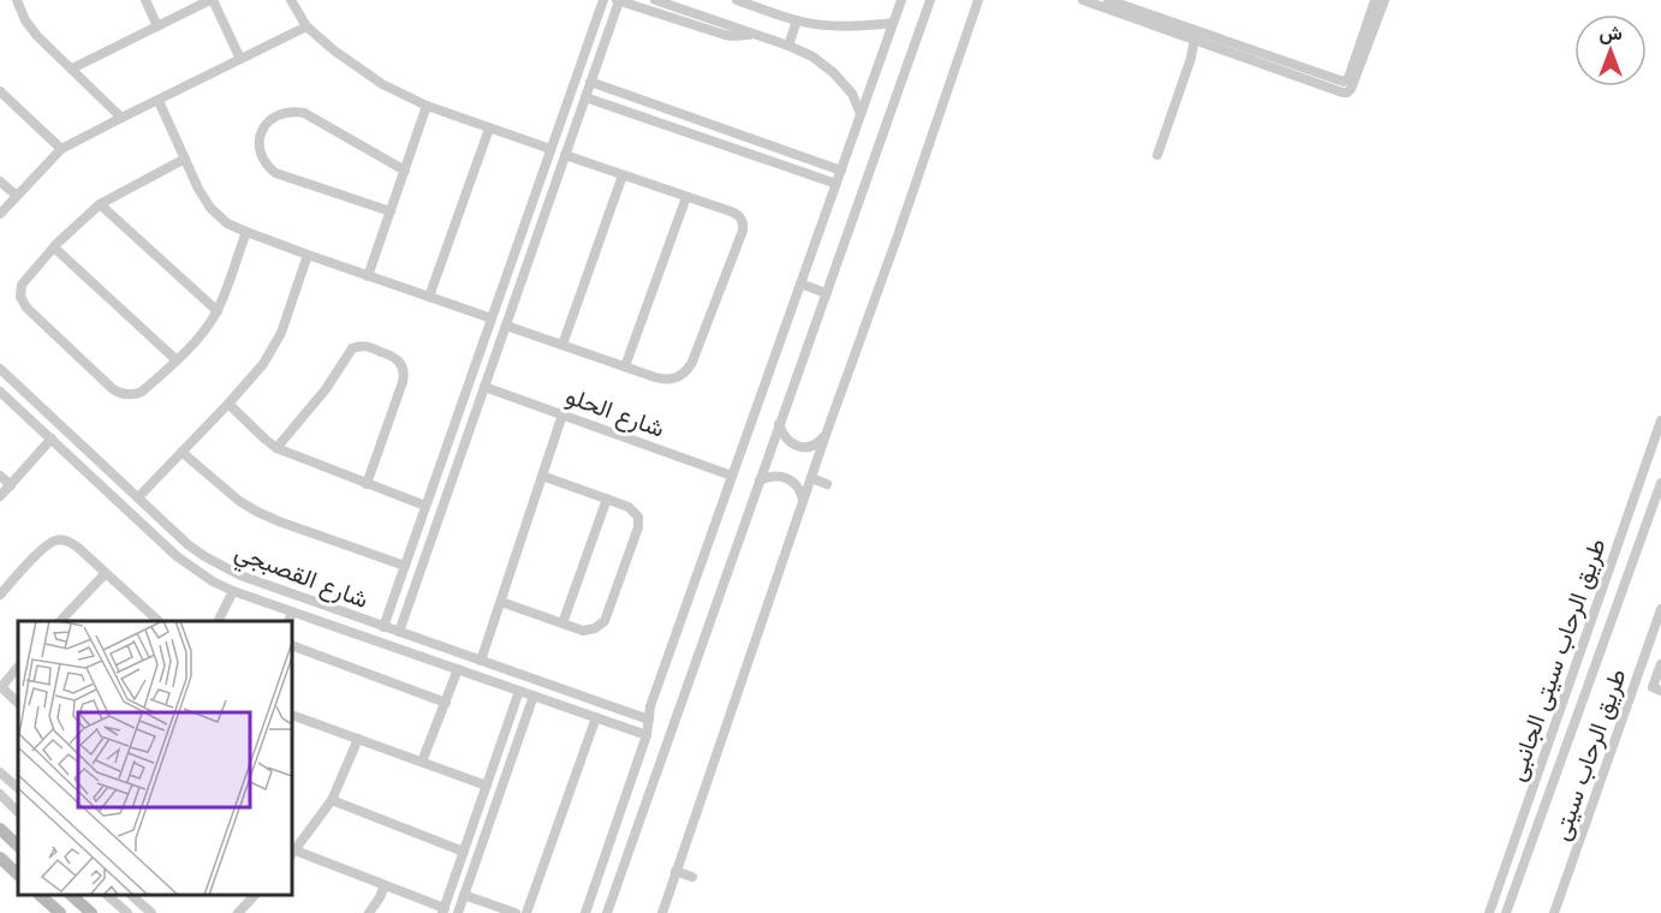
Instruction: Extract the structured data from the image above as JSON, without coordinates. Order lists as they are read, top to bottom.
{
  "streets": {
    "street": [
      "شارع الحلو",
      "شارع القصبجي",
      "طريق الرحاب سيتى الجانبى",
      "طريق الرحاب سيتى"
    ]
  },
  "north": "top"
}
